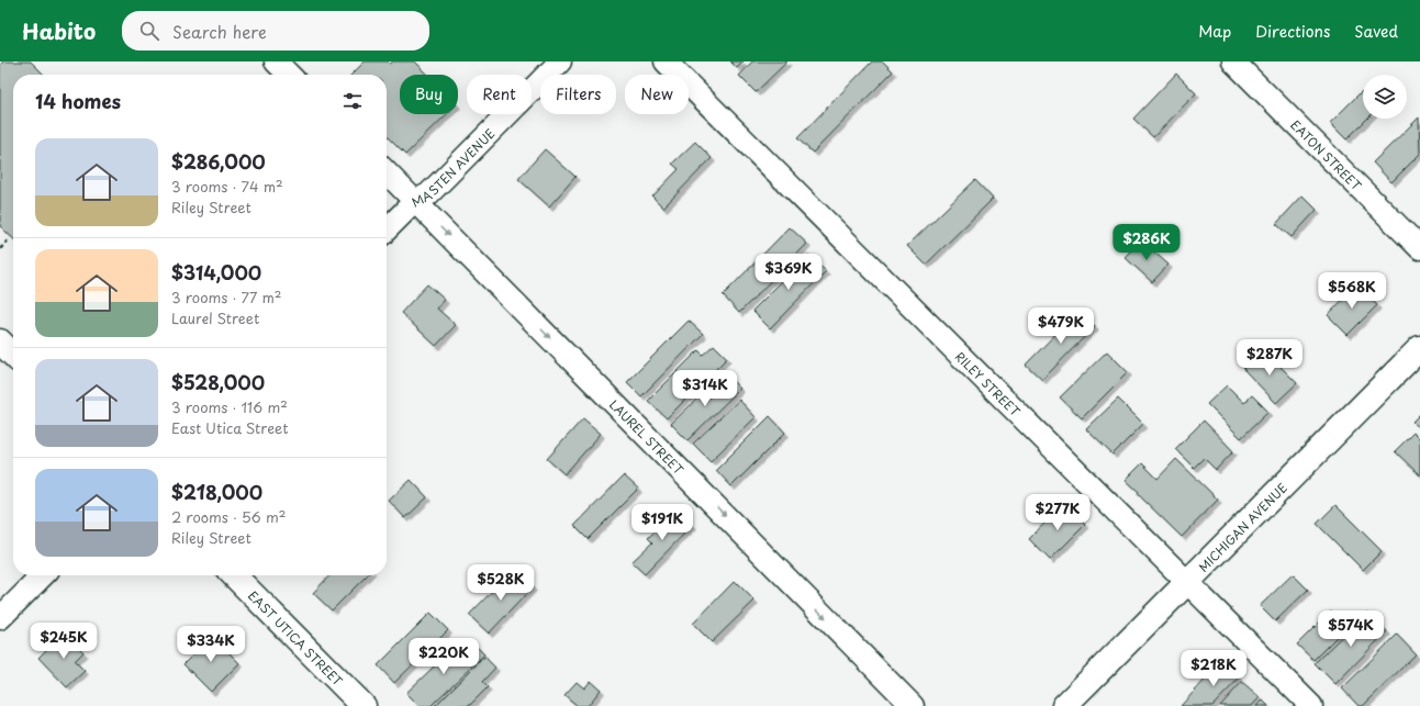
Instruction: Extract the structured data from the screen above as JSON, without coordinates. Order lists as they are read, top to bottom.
{
  "streets": {
    "street": [
      "EATON STREET",
      "MASTEN AVENUE",
      "RILEY STREET",
      "LAUREL STREET",
      "MICHIGAN AVENUE",
      "EAST UTICA STREET"
    ]
  },
  "crossings": [
    ["MASTEN AVENUE", "LAUREL STREET"],
    ["RILEY STREET", "MICHIGAN AVENUE"]
  ],
  "one_way": ["LAUREL STREET"],
  "page": {
    "header": "Habito",
    "search": "Search here",
    "nav": ["Map", "Directions", "Saved"],
    "chip": [
      "Buy",
      "Rent",
      "Filters",
      "New"
    ],
    "heading": "14 homes",
    "list": [
      {
        "name": "$286,000",
        "note": "3 rooms · 74 m² · Riley Street"
      },
      {
        "name": "$314,000",
        "note": "3 rooms · 77 m² · Laurel Street"
      },
      {
        "name": "$528,000",
        "note": "3 rooms · 116 m² · East Utica Street"
      },
      {
        "name": "$218,000",
        "note": "2 rooms · 56 m² · Riley Street"
      }
    ],
    "price": [
      "$286K",
      "$369K",
      "$568K",
      "$479K",
      "$287K",
      "$314K",
      "$277K",
      "$191K",
      "$528K",
      "$574K",
      "$245K",
      "$334K",
      "$220K",
      "$218K"
    ]
  }
}
